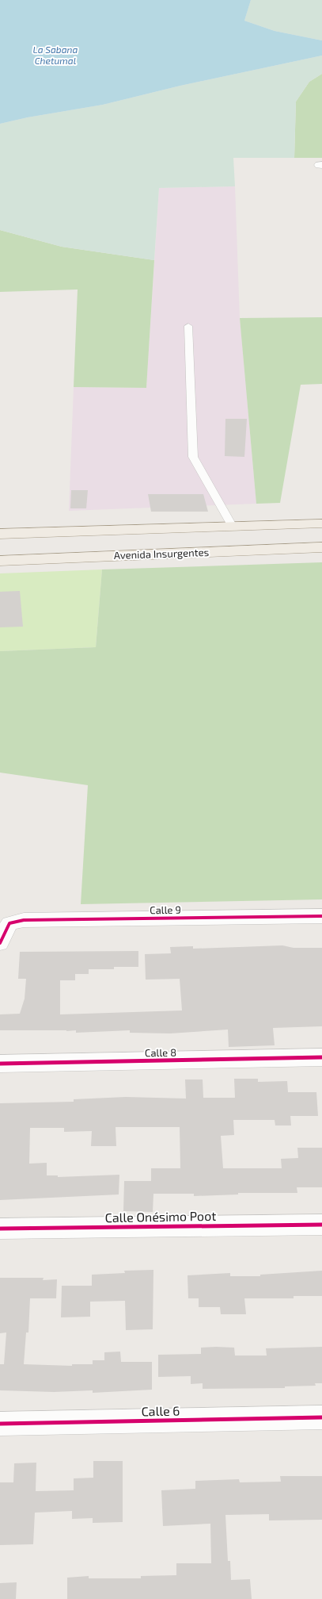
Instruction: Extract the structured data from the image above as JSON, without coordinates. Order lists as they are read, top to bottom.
{
  "streets": {
    "main road": ["Avenida Insurgentes"],
    "street": [
      "Calle 9",
      "Calle 8",
      "Calle Onésimo Poot",
      "Calle 6"
    ]
  },
  "water": ["La Sabana Chetumal"]
}
